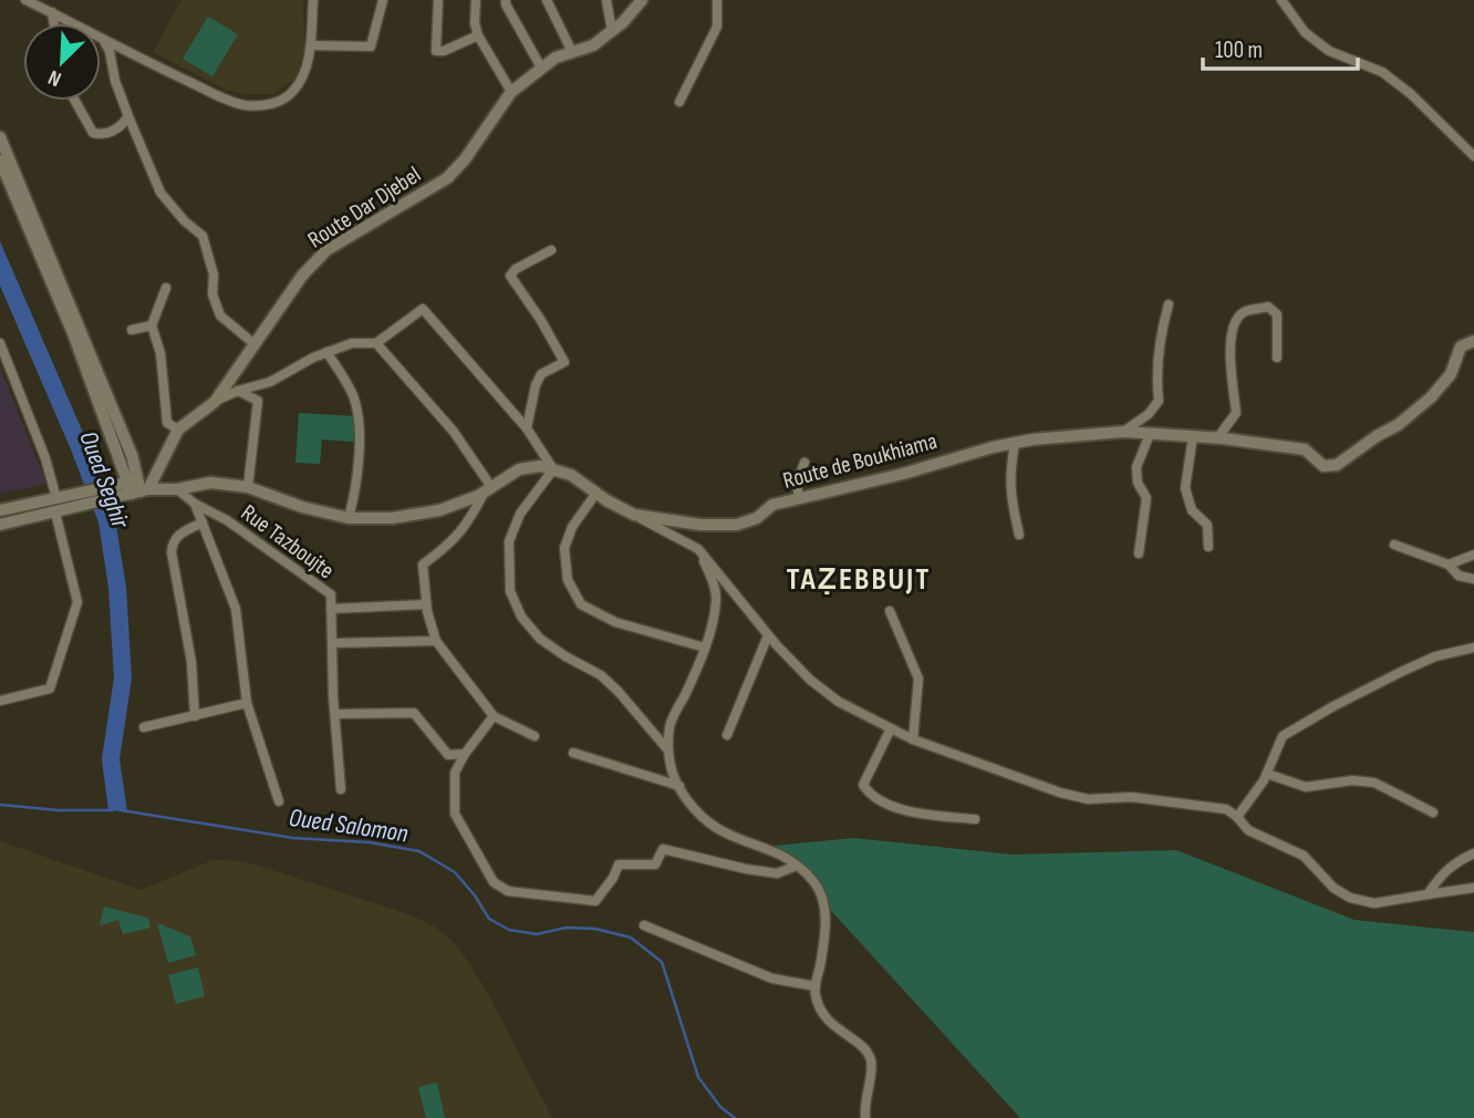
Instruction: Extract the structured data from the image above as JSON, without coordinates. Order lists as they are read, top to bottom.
{
  "streets": {
    "street": ["Route Dar Djebel", "Route de Boukhiama", "Rue Tazboujte"]
  },
  "crossings": [
    ["Route Dar Djebel", "Route de Boukhiama"],
    ["Route de Boukhiama", "Rue Tazboujte"]
  ],
  "districts": ["TAẒEBBUJT"],
  "water": ["Oued Seghir", "Oued Salomon"],
  "scale_bar": "100 m",
  "north": "bottom left"
}
